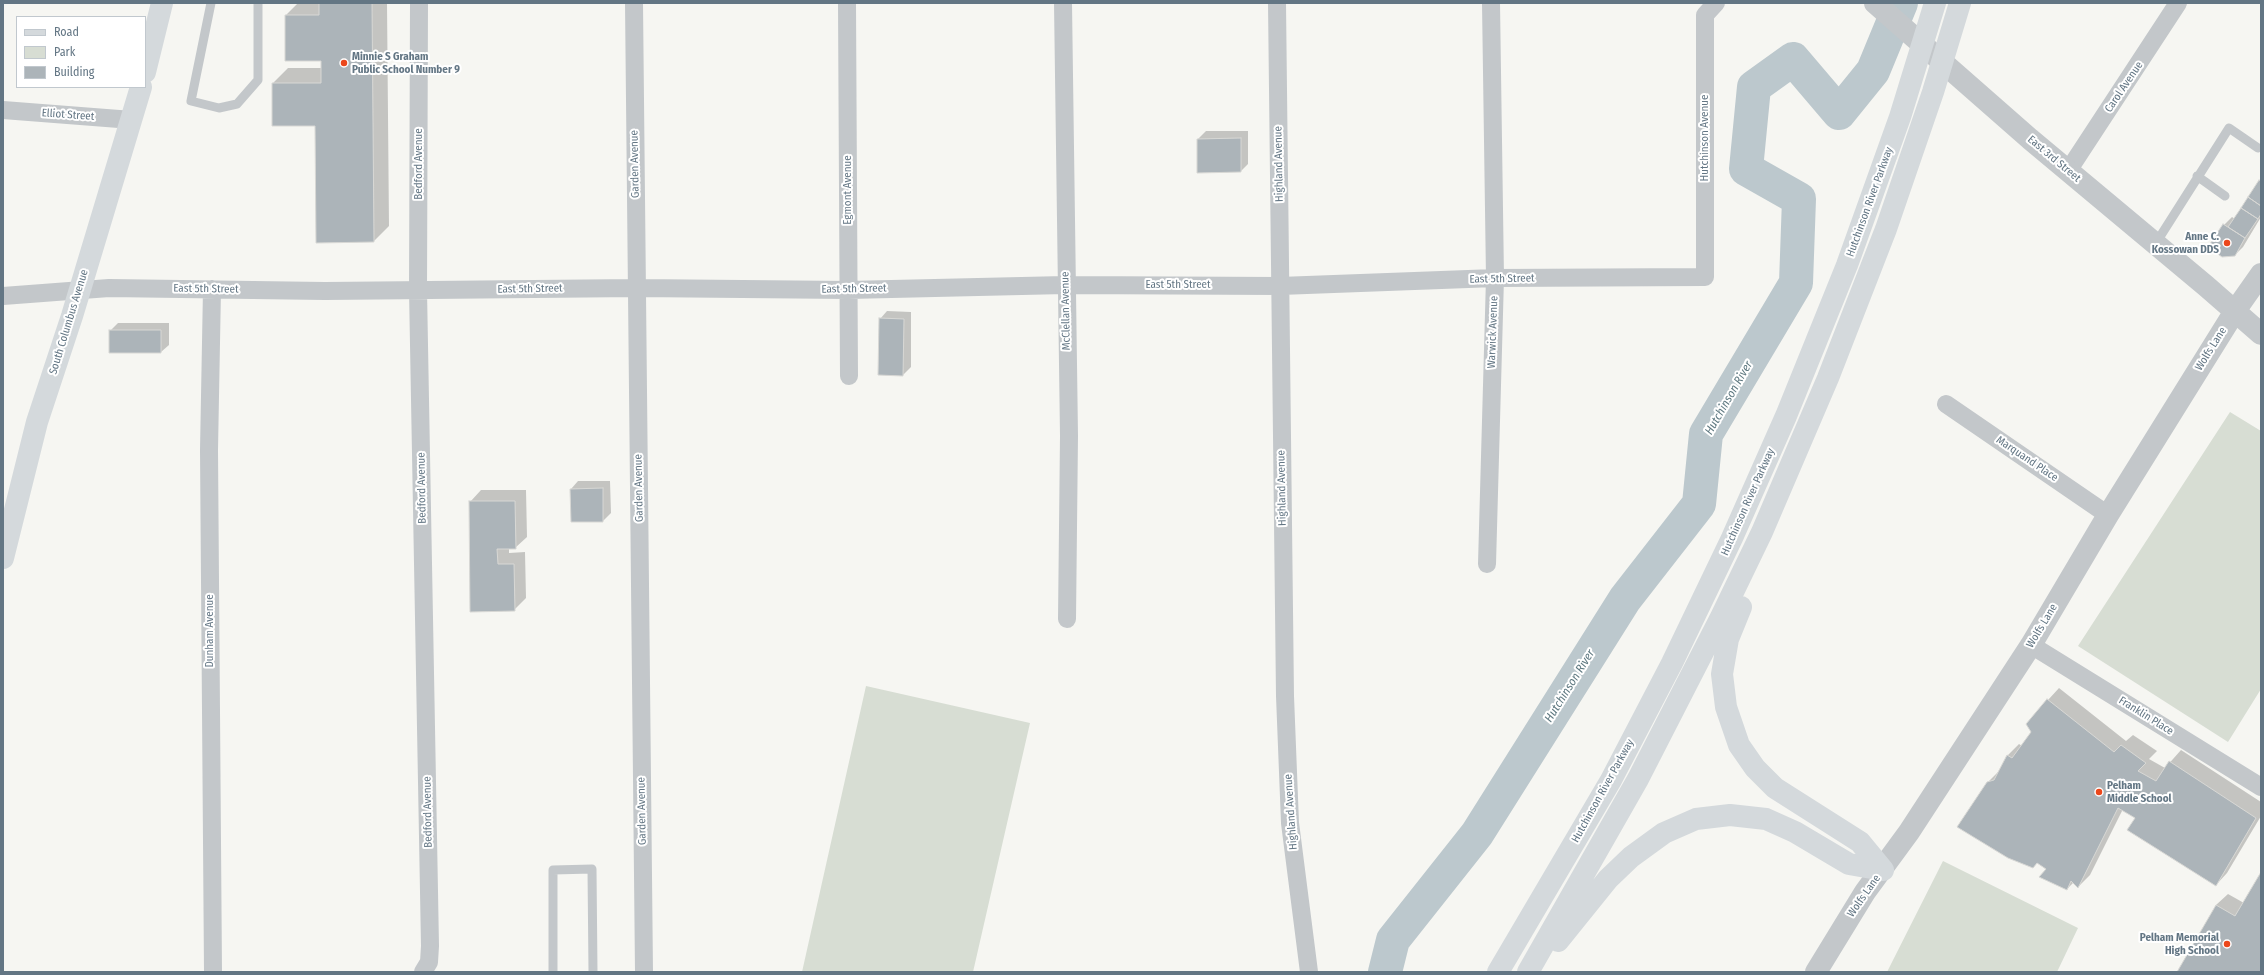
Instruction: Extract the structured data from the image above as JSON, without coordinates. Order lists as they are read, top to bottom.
{
  "streets": {
    "main road": ["Hutchinson River Parkway", "South Columbus Avenue"],
    "street": [
      "Carol Avenue",
      "Elliot Street",
      "Hutchinson Avenue",
      "East 3rd Street",
      "Bedford Avenue",
      "Garden Avenue",
      "Highland Avenue",
      "Egmont Avenue",
      "East 5th Street",
      "McClellan Avenue",
      "Warwick Avenue",
      "Wolfs Lane",
      "Marquand Place",
      "Dunham Avenue",
      "Franklin Place"
    ]
  },
  "crossings": [
    ["Carol Avenue", "East 3rd Street"],
    ["Elliot Street", "South Columbus Avenue"],
    ["Hutchinson Avenue", "East 5th Street"],
    ["East 3rd Street", "Wolfs Lane"],
    ["Bedford Avenue", "East 5th Street"],
    ["Garden Avenue", "East 5th Street"],
    ["Highland Avenue", "East 5th Street"],
    ["Egmont Avenue", "East 5th Street"],
    ["East 5th Street", "McClellan Avenue"],
    ["East 5th Street", "South Columbus Avenue"],
    ["East 5th Street", "Warwick Avenue"],
    ["East 5th Street", "Dunham Avenue"],
    ["Wolfs Lane", "Marquand Place"],
    ["Wolfs Lane", "Franklin Place"]
  ],
  "water": ["Hutchinson River"],
  "places": [
    "Minnie S Graham Public School Number 9",
    "Anne C. Kossowan DDS",
    "Pelham Middle School",
    "Pelham Memorial High School"
  ],
  "legend": ["Road", "Park", "Building"]
}
